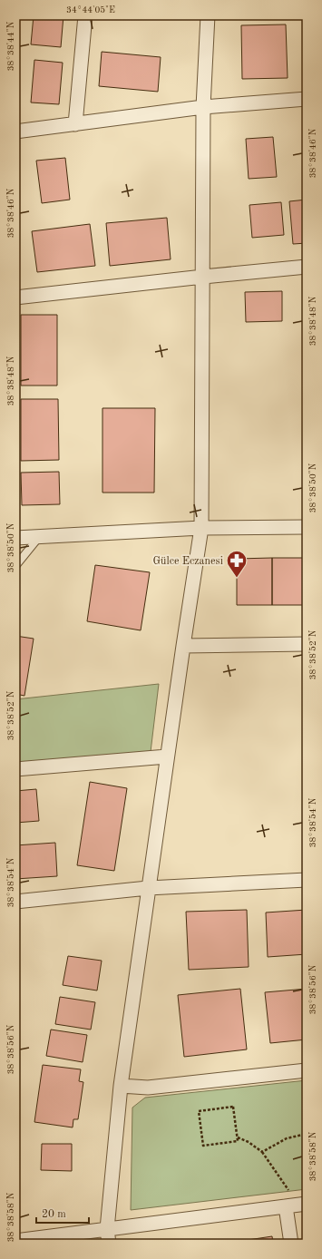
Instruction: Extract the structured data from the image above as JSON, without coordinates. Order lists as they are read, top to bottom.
{
  "places": {
    "pharmacy": ["Gülce Eczanesi"]
  },
  "scale_bar": "20 m",
  "coordinates": [
    "34°44'05\"E",
    "38°38'44\"N",
    "38°38'46\"N",
    "38°38'48\"N",
    "38°38'50\"N",
    "38°38'52\"N",
    "38°38'54\"N",
    "38°38'56\"N",
    "38°38'58\"N"
  ]
}
